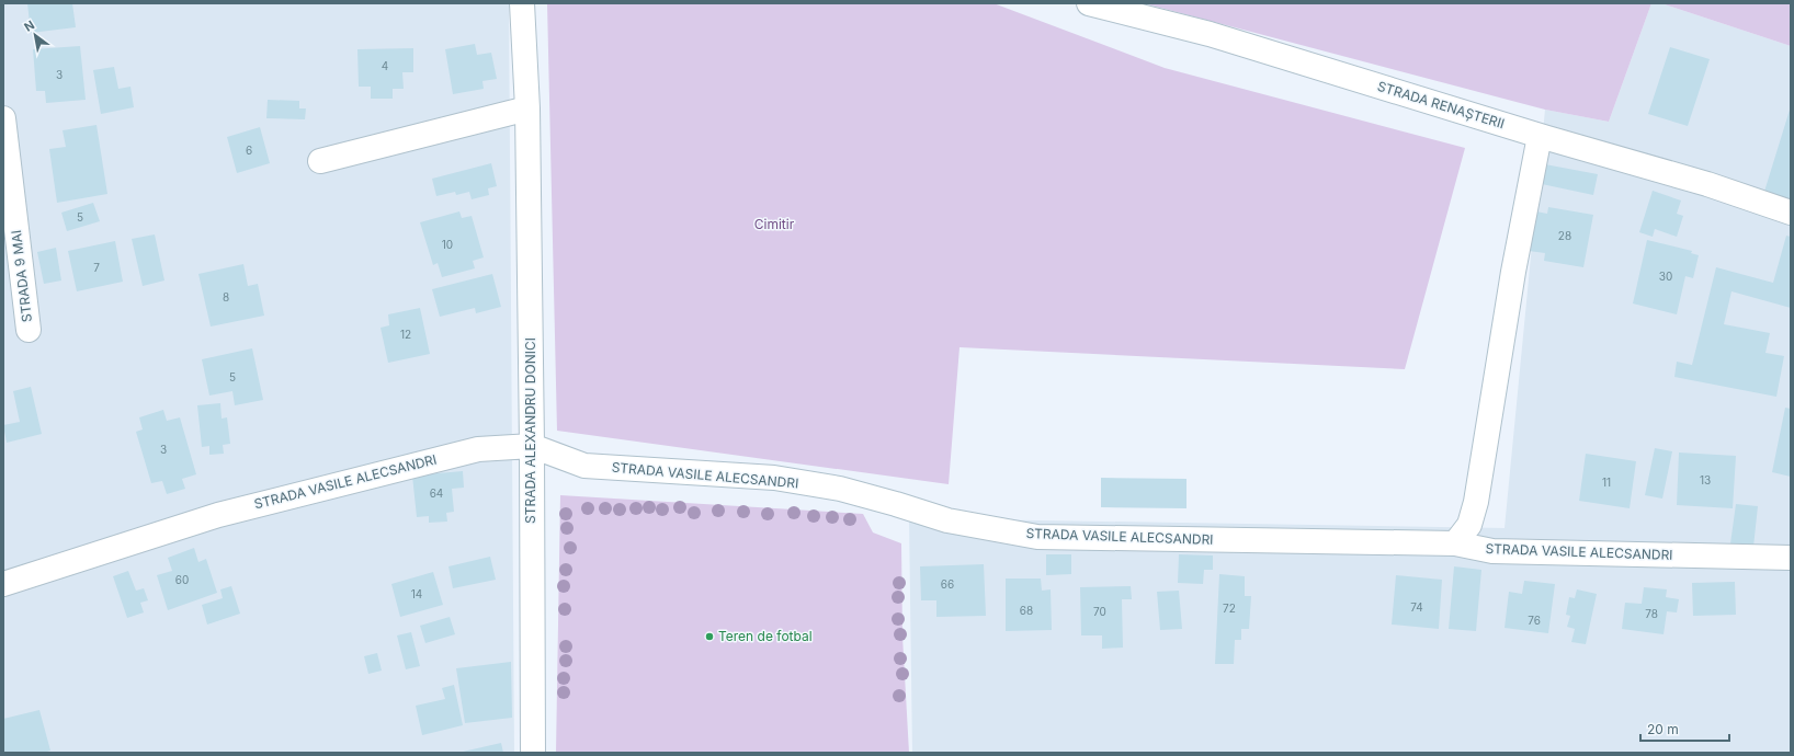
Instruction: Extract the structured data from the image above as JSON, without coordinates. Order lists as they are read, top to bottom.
{
  "streets": {
    "street": [
      "STRADA RENAȘTERII",
      "STRADA 9 MAI",
      "STRADA ALEXANDRU DONICI",
      "STRADA VASILE ALECSANDRI"
    ]
  },
  "crossings": [
    ["STRADA ALEXANDRU DONICI", "STRADA VASILE ALECSANDRI"]
  ],
  "parks": ["Cimitir"],
  "places": ["Teren de fotbal"],
  "house_numbers": [
    "4",
    "3",
    "6",
    "5",
    "28",
    "10",
    "7",
    "30",
    "8",
    "12",
    "5",
    "3",
    "13",
    "11",
    "64",
    "60",
    "66",
    "14",
    "74",
    "72",
    "68",
    "70",
    "78",
    "76"
  ],
  "scale_bar": "20 m",
  "north": "top left"
}
